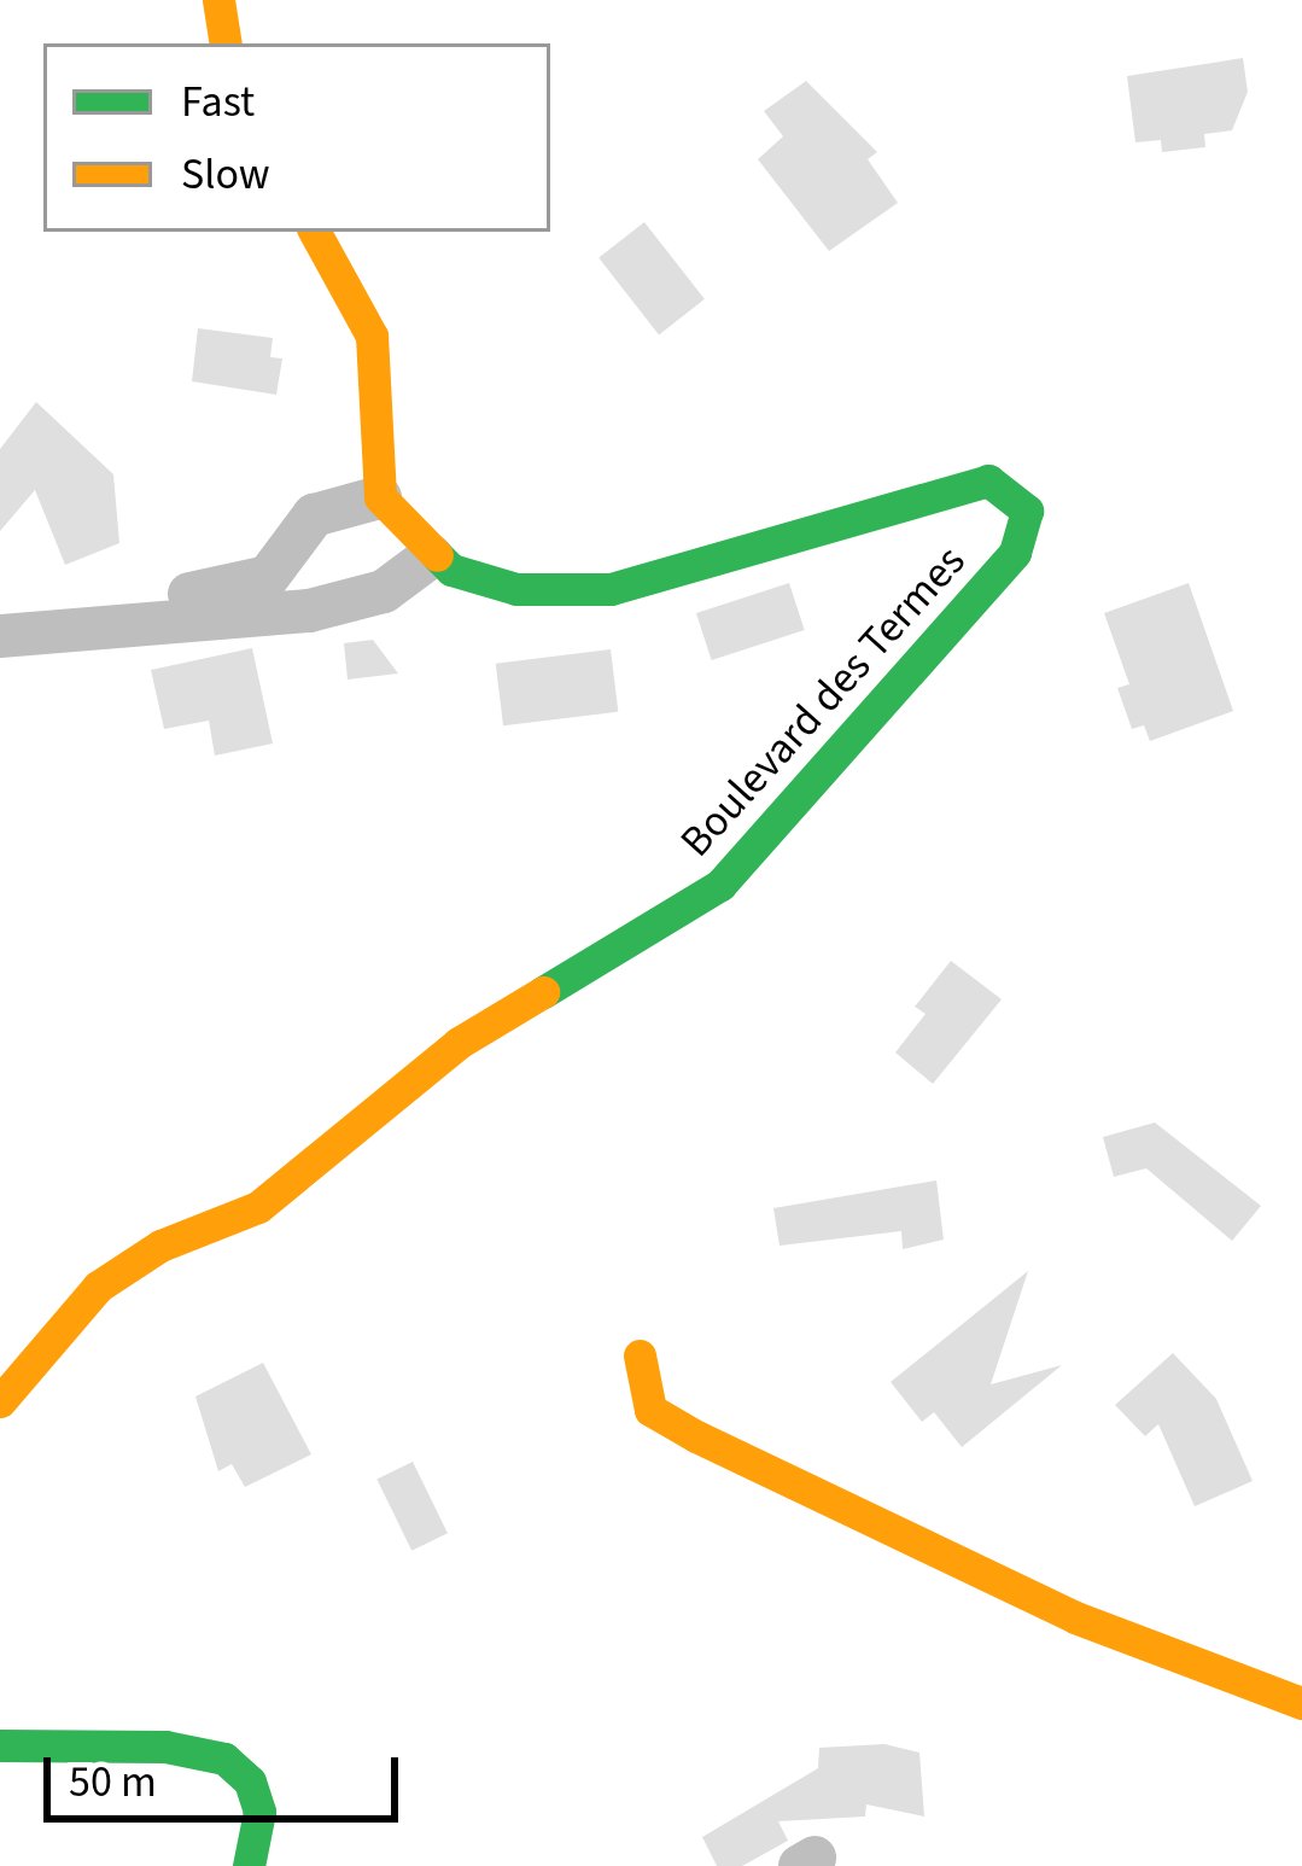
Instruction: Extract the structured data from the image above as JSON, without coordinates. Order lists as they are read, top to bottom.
{
  "streets": {
    "street": ["Boulevard des Termes"]
  },
  "legend": ["Fast", "Slow"],
  "scale_bar": "50 m"
}
